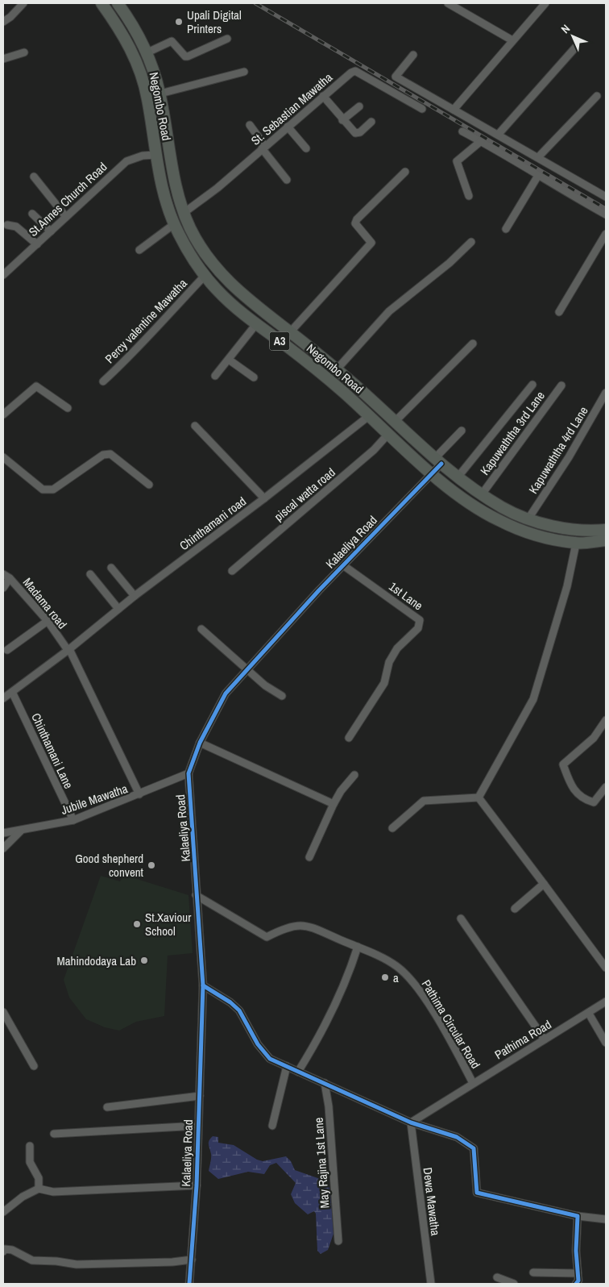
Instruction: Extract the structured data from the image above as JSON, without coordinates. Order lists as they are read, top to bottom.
{
  "streets": {
    "highway": ["Negombo Road", "A3"],
    "street": [
      "St. Sebastian Mawatha",
      "St.Annes Church Road",
      "Percy valentine Mawatha",
      "Kapuwaththa 3rd Lane",
      "Kapuwaththa 4rd Lane",
      "piscal watta road",
      "Chinthamani road",
      "Kalaeliya Road",
      "1st Lane",
      "Madama road",
      "Chinthamani Lane",
      "Jubile Mawatha",
      "Pathima Circular Road",
      "Pathima Road",
      "May Rajina 1st Lane",
      "Dewa Mawatha"
    ]
  },
  "crossings": [
    ["Negombo Road", "St. Sebastian Mawatha"],
    ["Negombo Road", "St.Annes Church Road"],
    ["Negombo Road", "Percy valentine Mawatha"],
    ["Negombo Road", "Kapuwaththa 3rd Lane"],
    ["Negombo Road", "Kapuwaththa 4rd Lane"],
    ["Negombo Road", "piscal watta road"],
    ["Negombo Road", "Chinthamani road"],
    ["Negombo Road", "Kalaeliya Road"],
    ["Chinthamani road", "Madama road"],
    ["Chinthamani road", "Chinthamani Lane"],
    ["Kalaeliya Road", "1st Lane"],
    ["Kalaeliya Road", "Jubile Mawatha"],
    ["Kalaeliya Road", "Pathima Circular Road"],
    ["Madama road", "Jubile Mawatha"],
    ["Chinthamani Lane", "Jubile Mawatha"],
    ["Pathima Circular Road", "Pathima Road"],
    ["Pathima Road", "Dewa Mawatha"]
  ],
  "places": [
    "Upali Digital Printers",
    "Good shepherd convent",
    "St.Xaviour School",
    "Mahindodaya Lab",
    "a"
  ],
  "north": "top left"
}
